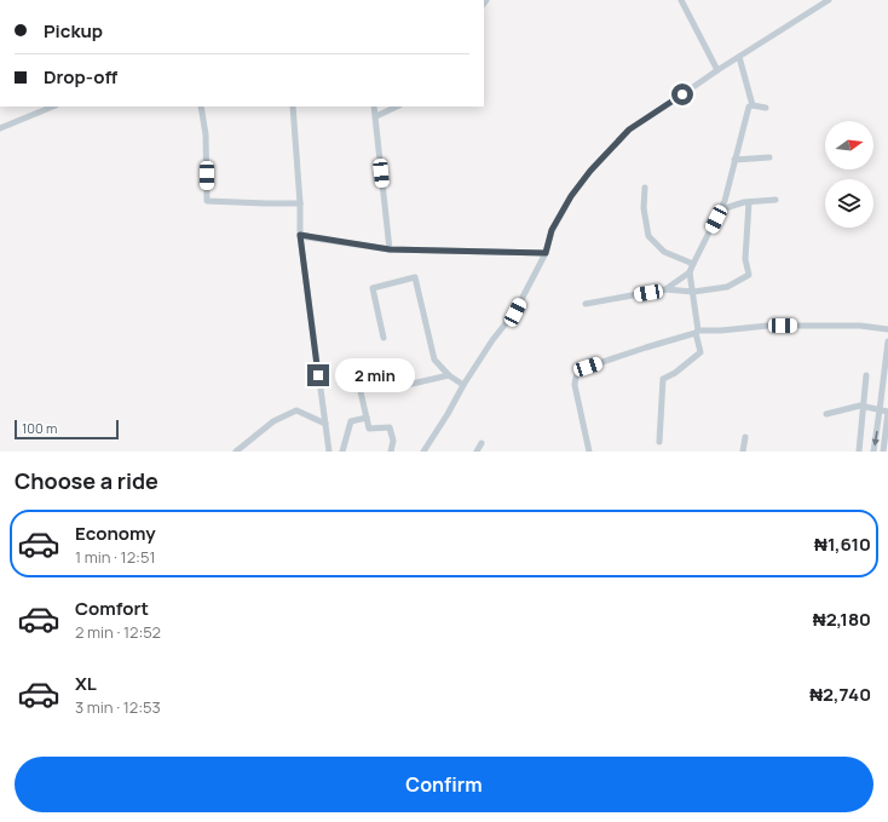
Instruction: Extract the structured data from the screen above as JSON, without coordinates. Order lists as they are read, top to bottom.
{
  "scale_bar": "100 m",
  "north": "right",
  "page": {
    "banner": ["Pickup", "Drop-off"],
    "bubble": "2 min",
    "scale": "100 m",
    "heading": "Choose a ride",
    "list": [
      {
        "name": "Economy",
        "note": "1 min · 12:51",
        "value": "₦1,610"
      },
      {
        "name": "Comfort",
        "note": "2 min · 12:52",
        "value": "₦2,180"
      },
      {
        "name": "XL",
        "note": "3 min · 12:53",
        "value": "₦2,740"
      }
    ],
    "buttons": "Confirm"
  }
}
